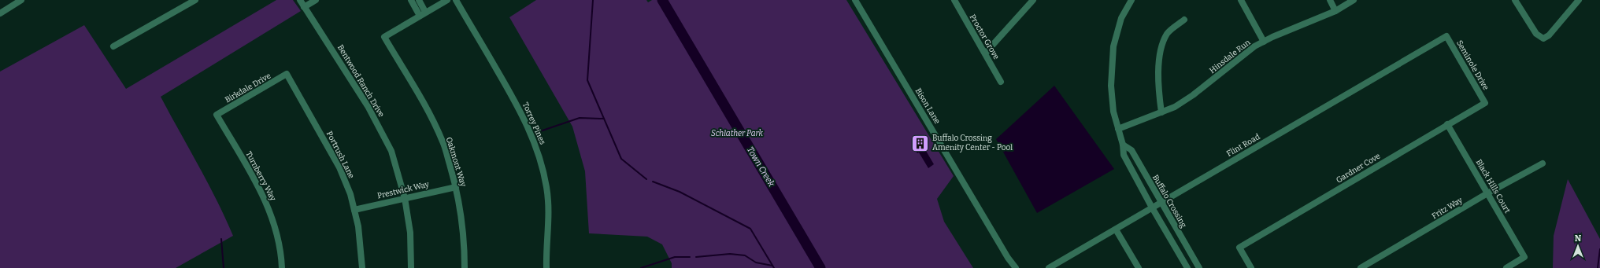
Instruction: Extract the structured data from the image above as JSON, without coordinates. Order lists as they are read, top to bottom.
{
  "streets": {
    "street": [
      "Proctor Grove",
      "Hinsdale Run",
      "Seminole Drive",
      "Bentwood Ranch Drive",
      "Birkdale Drive",
      "Bison Lane",
      "Torrey Pines",
      "Flint Road",
      "Portrush Lane",
      "Oakmont Way",
      "Gardner Cove",
      "Turnberry Way",
      "Black Hills Court",
      "Prestwick Way",
      "Buffalo Crossing",
      "Fritz Way"
    ]
  },
  "crossings": [
    ["Seminole Drive", "Flint Road"],
    ["Seminole Drive", "Gardner Cove"],
    ["Bentwood Ranch Drive", "Prestwick Way"],
    ["Birkdale Drive", "Portrush Lane"],
    ["Birkdale Drive", "Turnberry Way"],
    ["Flint Road", "Buffalo Crossing"],
    ["Portrush Lane", "Prestwick Way"],
    ["Oakmont Way", "Prestwick Way"],
    ["Gardner Cove", "Black Hills Court"],
    ["Black Hills Court", "Fritz Way"]
  ],
  "water": ["Town Creek"],
  "parks": ["Schlather Park"],
  "places": {
    "building": ["Buffalo Crossing Amenity Center - Pool"]
  },
  "north": "top"
}
